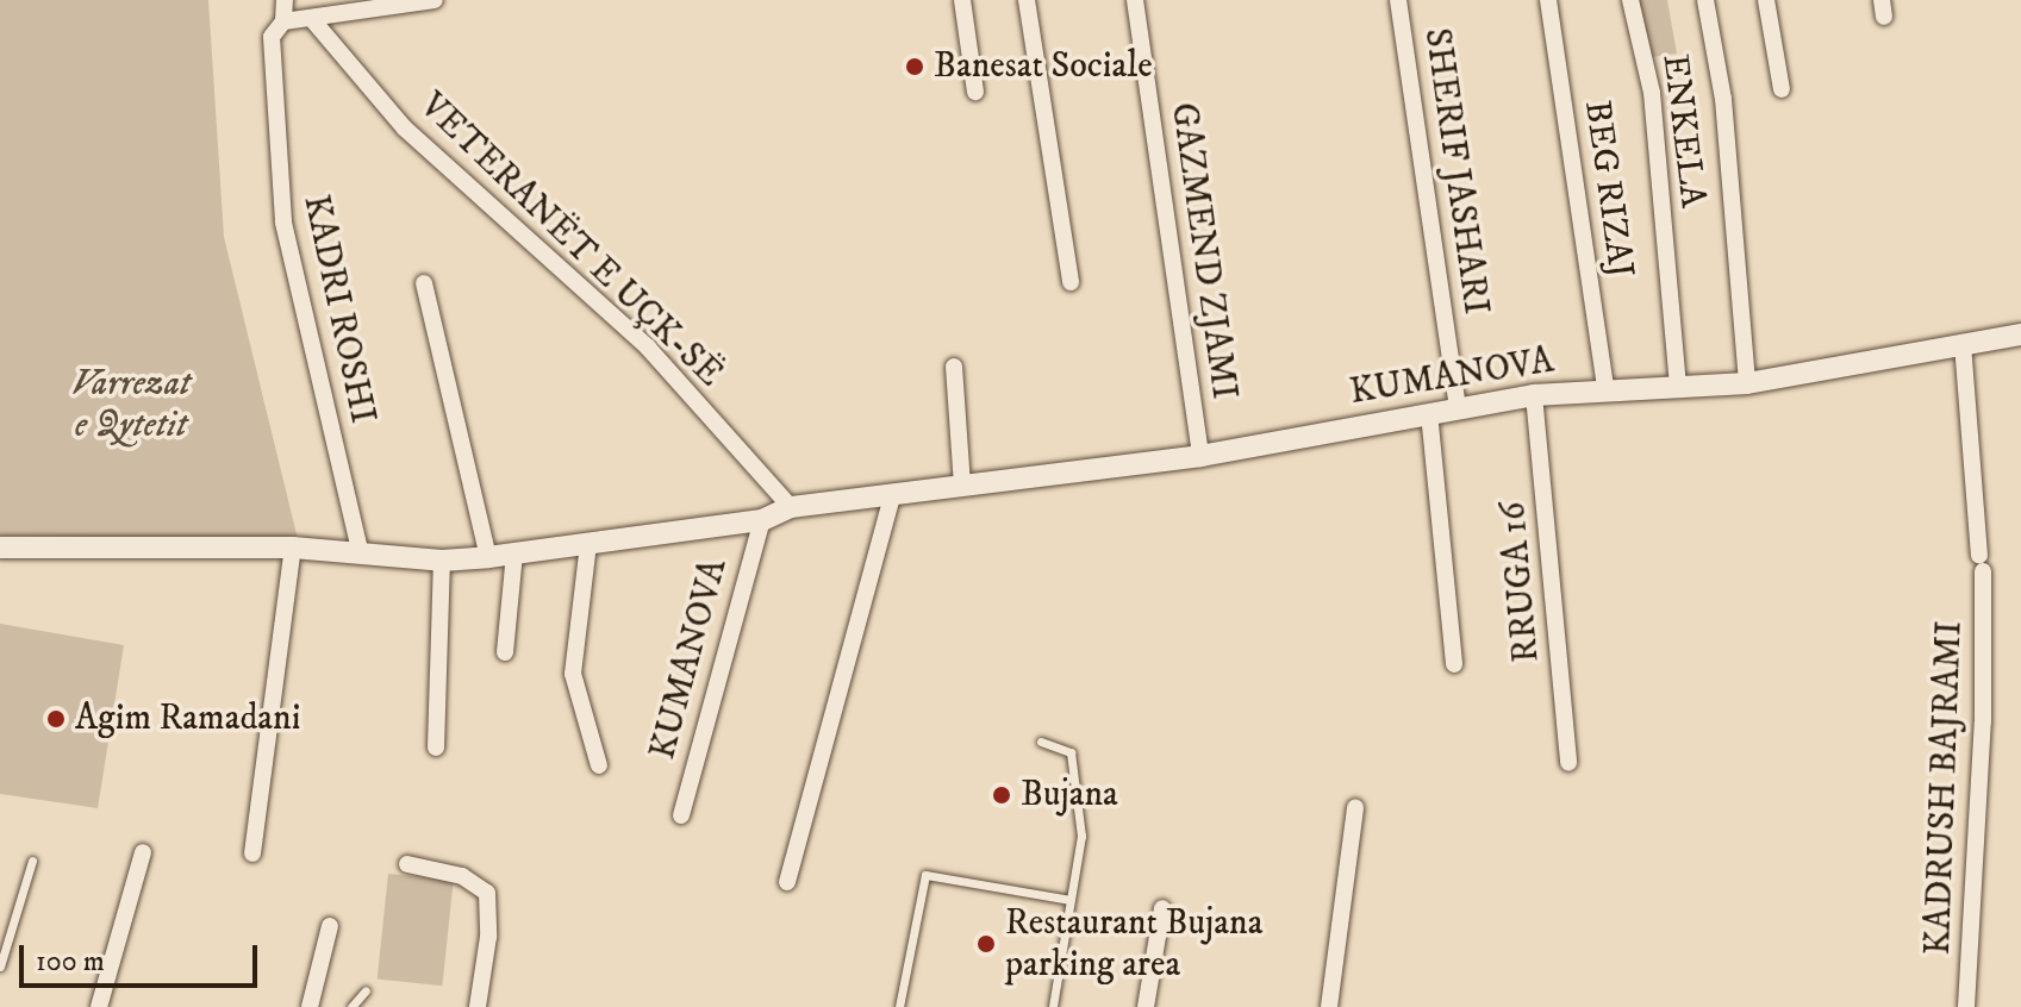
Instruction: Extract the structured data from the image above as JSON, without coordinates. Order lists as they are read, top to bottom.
{
  "streets": {
    "main road": ["KUMANOVA"],
    "street": [
      "ENKELA",
      "SHERIF JASHARI",
      "BEG RIZAJ",
      "VETERANËT E UÇK-SË",
      "GAZMEND ZJAMI",
      "KADRI ROSHI",
      "RRUGA 16",
      "KADRUSH BAJRAMI"
    ]
  },
  "crossings": [
    ["ENKELA", "KUMANOVA"],
    ["SHERIF JASHARI", "KUMANOVA"],
    ["BEG RIZAJ", "KUMANOVA"],
    ["VETERANËT E UÇK-SË", "KUMANOVA"],
    ["GAZMEND ZJAMI", "KUMANOVA"],
    ["KADRI ROSHI", "KUMANOVA"],
    ["KUMANOVA", "RRUGA 16"],
    ["KUMANOVA", "KADRUSH BAJRAMI"]
  ],
  "parks": ["Varrezat e Qytetit"],
  "places": [
    "Banesat Sociale",
    "Agim Ramadani",
    "Bujana",
    "Restaurant Bujana parking area"
  ],
  "scale_bar": "100 m"
}
